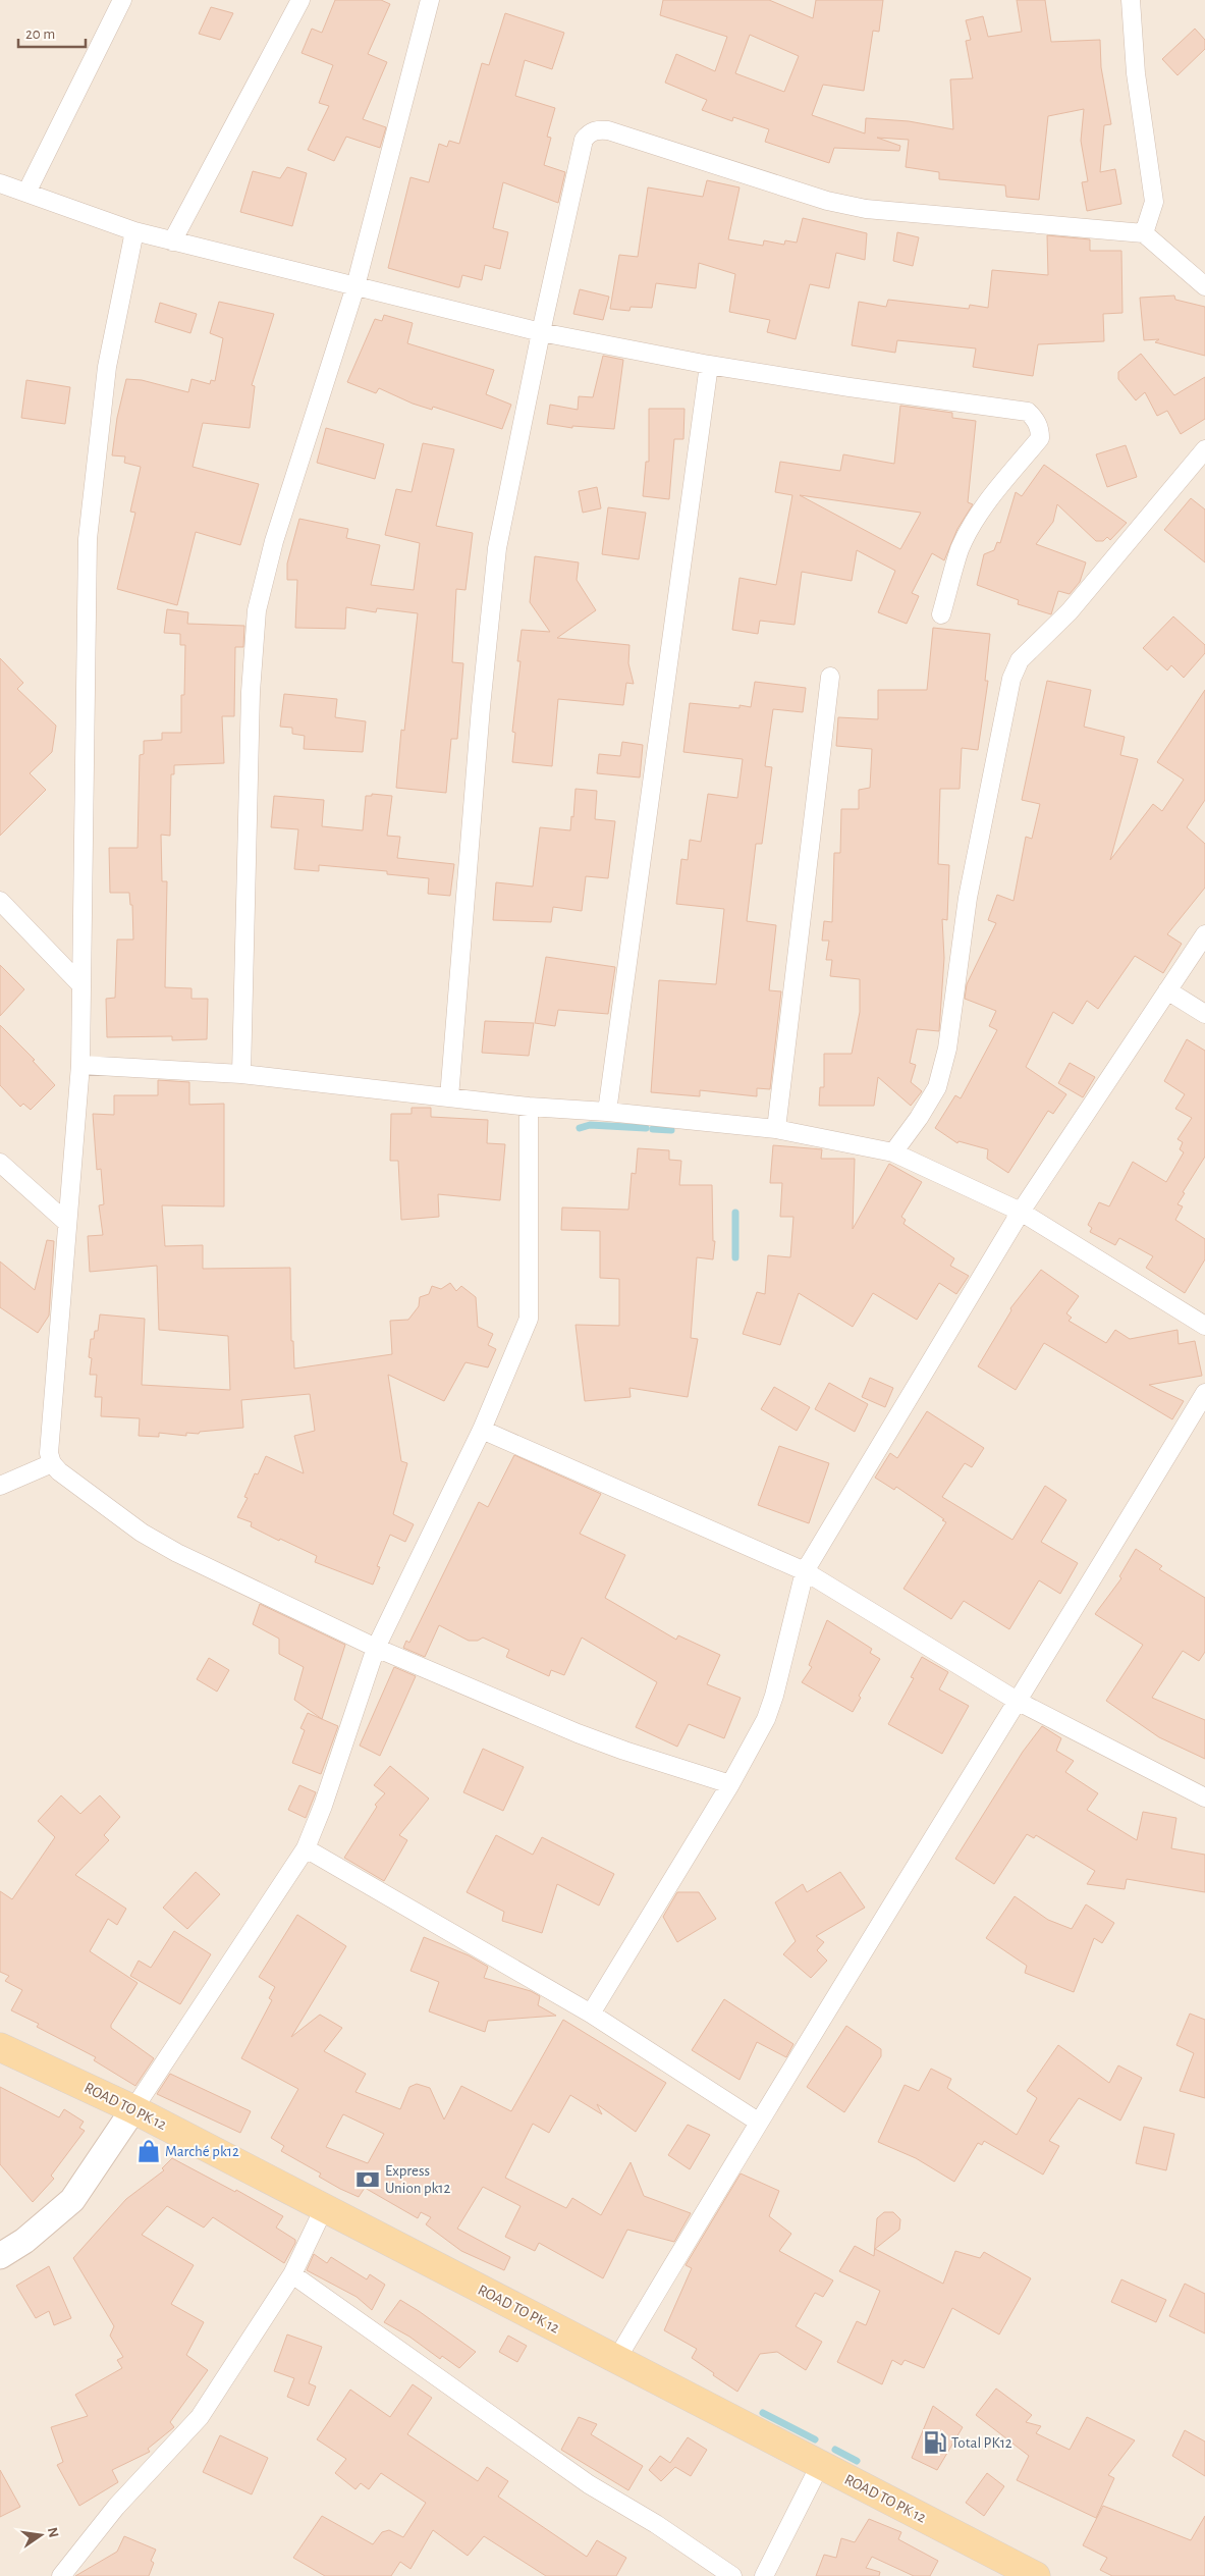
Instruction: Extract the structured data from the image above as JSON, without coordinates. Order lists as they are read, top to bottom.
{
  "streets": {
    "main road": ["ROAD TO PK 12"]
  },
  "places": {
    "shop": ["Marché pk12"],
    "bank": ["Express Union pk12"],
    "fuel station": ["Total PK12"]
  },
  "scale_bar": "20 m",
  "north": "right"
}
